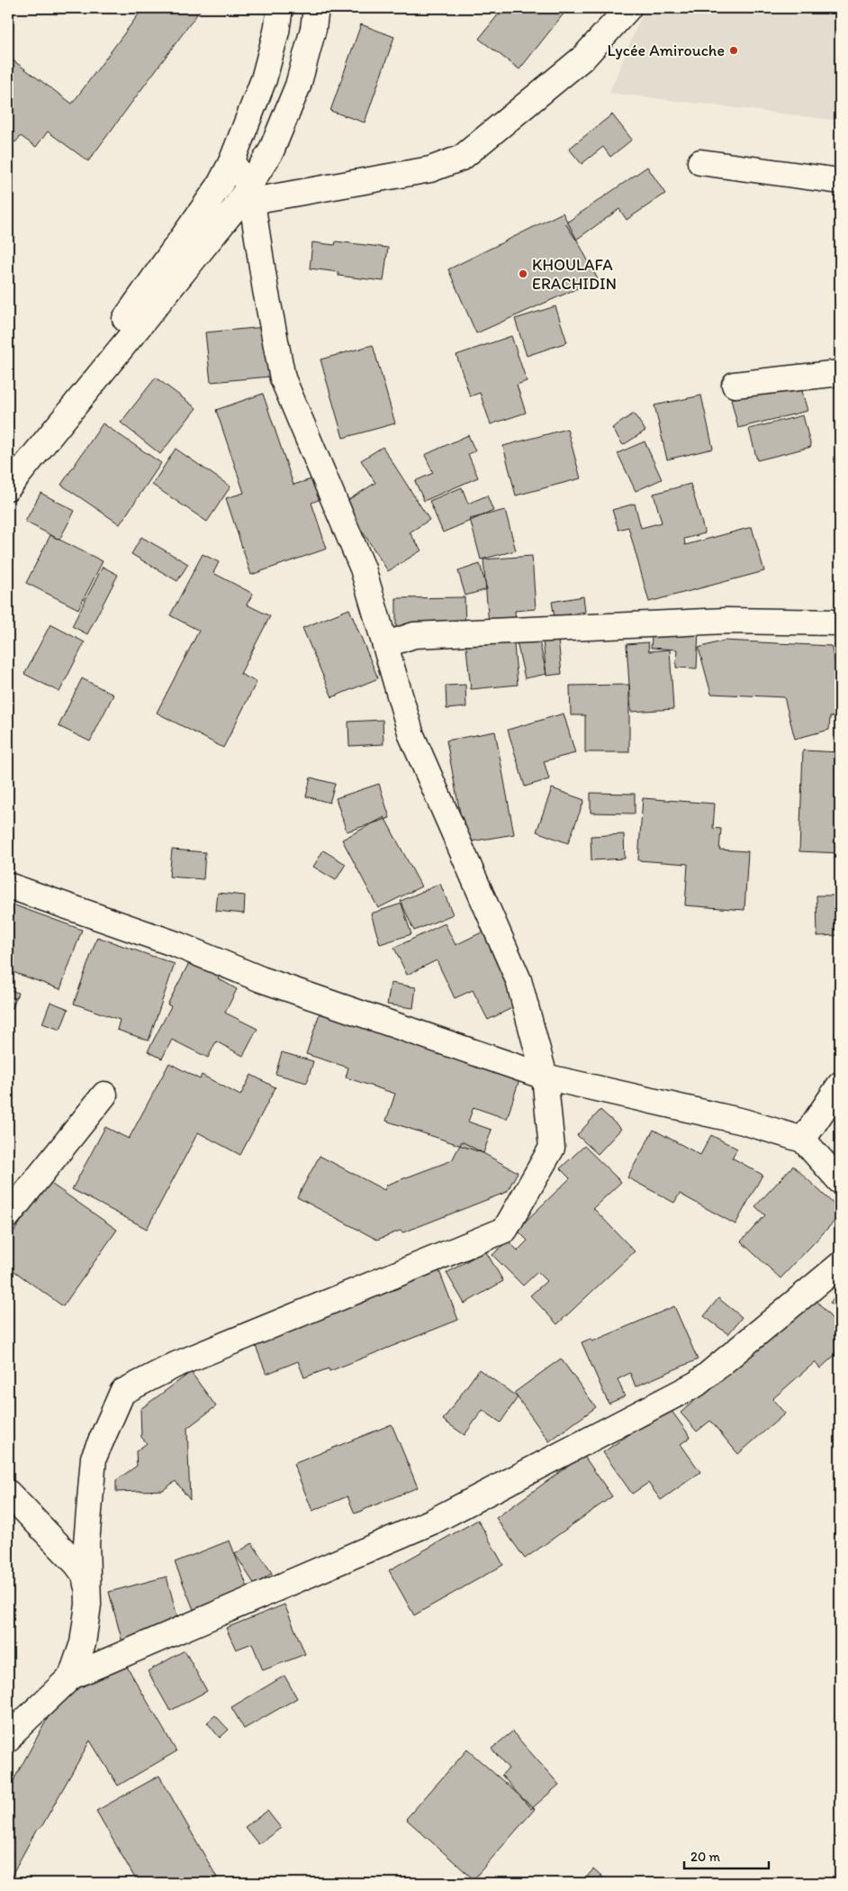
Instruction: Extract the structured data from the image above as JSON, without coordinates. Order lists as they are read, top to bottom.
{
  "places": ["Lycée Amirouche", "KHOULAFA ERACHIDIN"],
  "scale_bar": "20 m"
}
